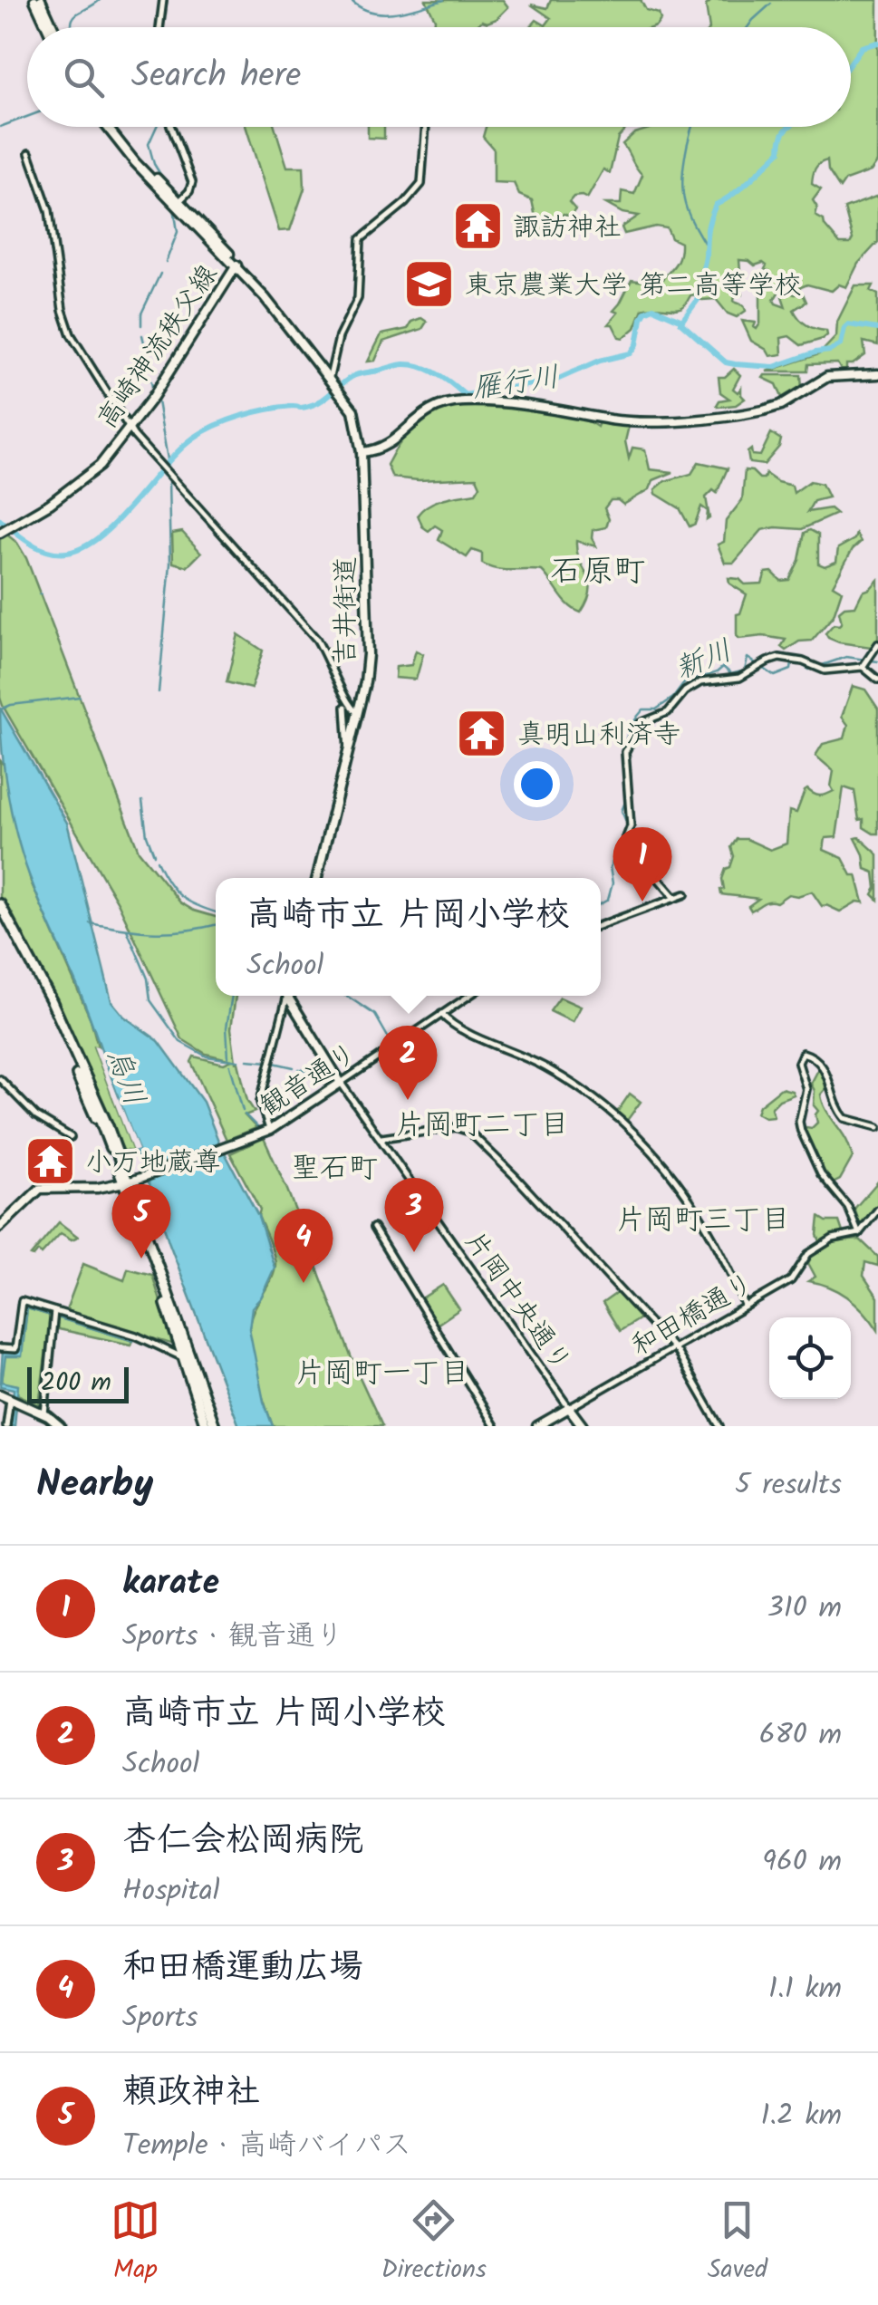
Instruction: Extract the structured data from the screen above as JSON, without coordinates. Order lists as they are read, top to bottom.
{
  "streets": {
    "main road": [
      "高崎神流秩父線",
      "吉井街道",
      "観音通り",
      "和田橋通り"
    ],
    "street": ["片岡中央通り"]
  },
  "crossings": [
    ["高崎神流秩父線", "吉井街道"],
    ["観音通り", "片岡中央通り"],
    ["片岡中央通り", "和田橋通り"]
  ],
  "districts": [
    "石原町",
    "片岡町二丁目",
    "聖石町",
    "片岡町三丁目",
    "片岡町一丁目"
  ],
  "water": ["雁行川", "新川", "烏川"],
  "places": {
    "temple": ["諏訪神社", "真明山利済寺", "小万地蔵尊"],
    "school or university": ["東京農業大学 第二高等学校"]
  },
  "scale_bar": "200 m",
  "page": {
    "search": "Search here",
    "pins": [
      "1",
      "2",
      "3",
      "5",
      "4"
    ],
    "popup": ["高崎市立 片岡小学校", "School"],
    "scale": "200 m",
    "heading": ["Nearby", "5 results"],
    "list": [
      {
        "mark": "1",
        "name": "karate",
        "note": "Sports · 観音通り",
        "value": "310 m"
      },
      {
        "mark": "2",
        "name": "高崎市立 片岡小学校",
        "note": "School",
        "value": "680 m"
      },
      {
        "mark": "3",
        "name": "杏仁会松岡病院",
        "note": "Hospital",
        "value": "960 m"
      },
      {
        "mark": "4",
        "name": "和田橋運動広場",
        "note": "Sports",
        "value": "1.1 km"
      },
      {
        "mark": "5",
        "name": "頼政神社",
        "note": "Temple · 高崎バイパス",
        "value": "1.2 km"
      }
    ],
    "nav": ["Map", "Directions", "Saved"]
  }
}
